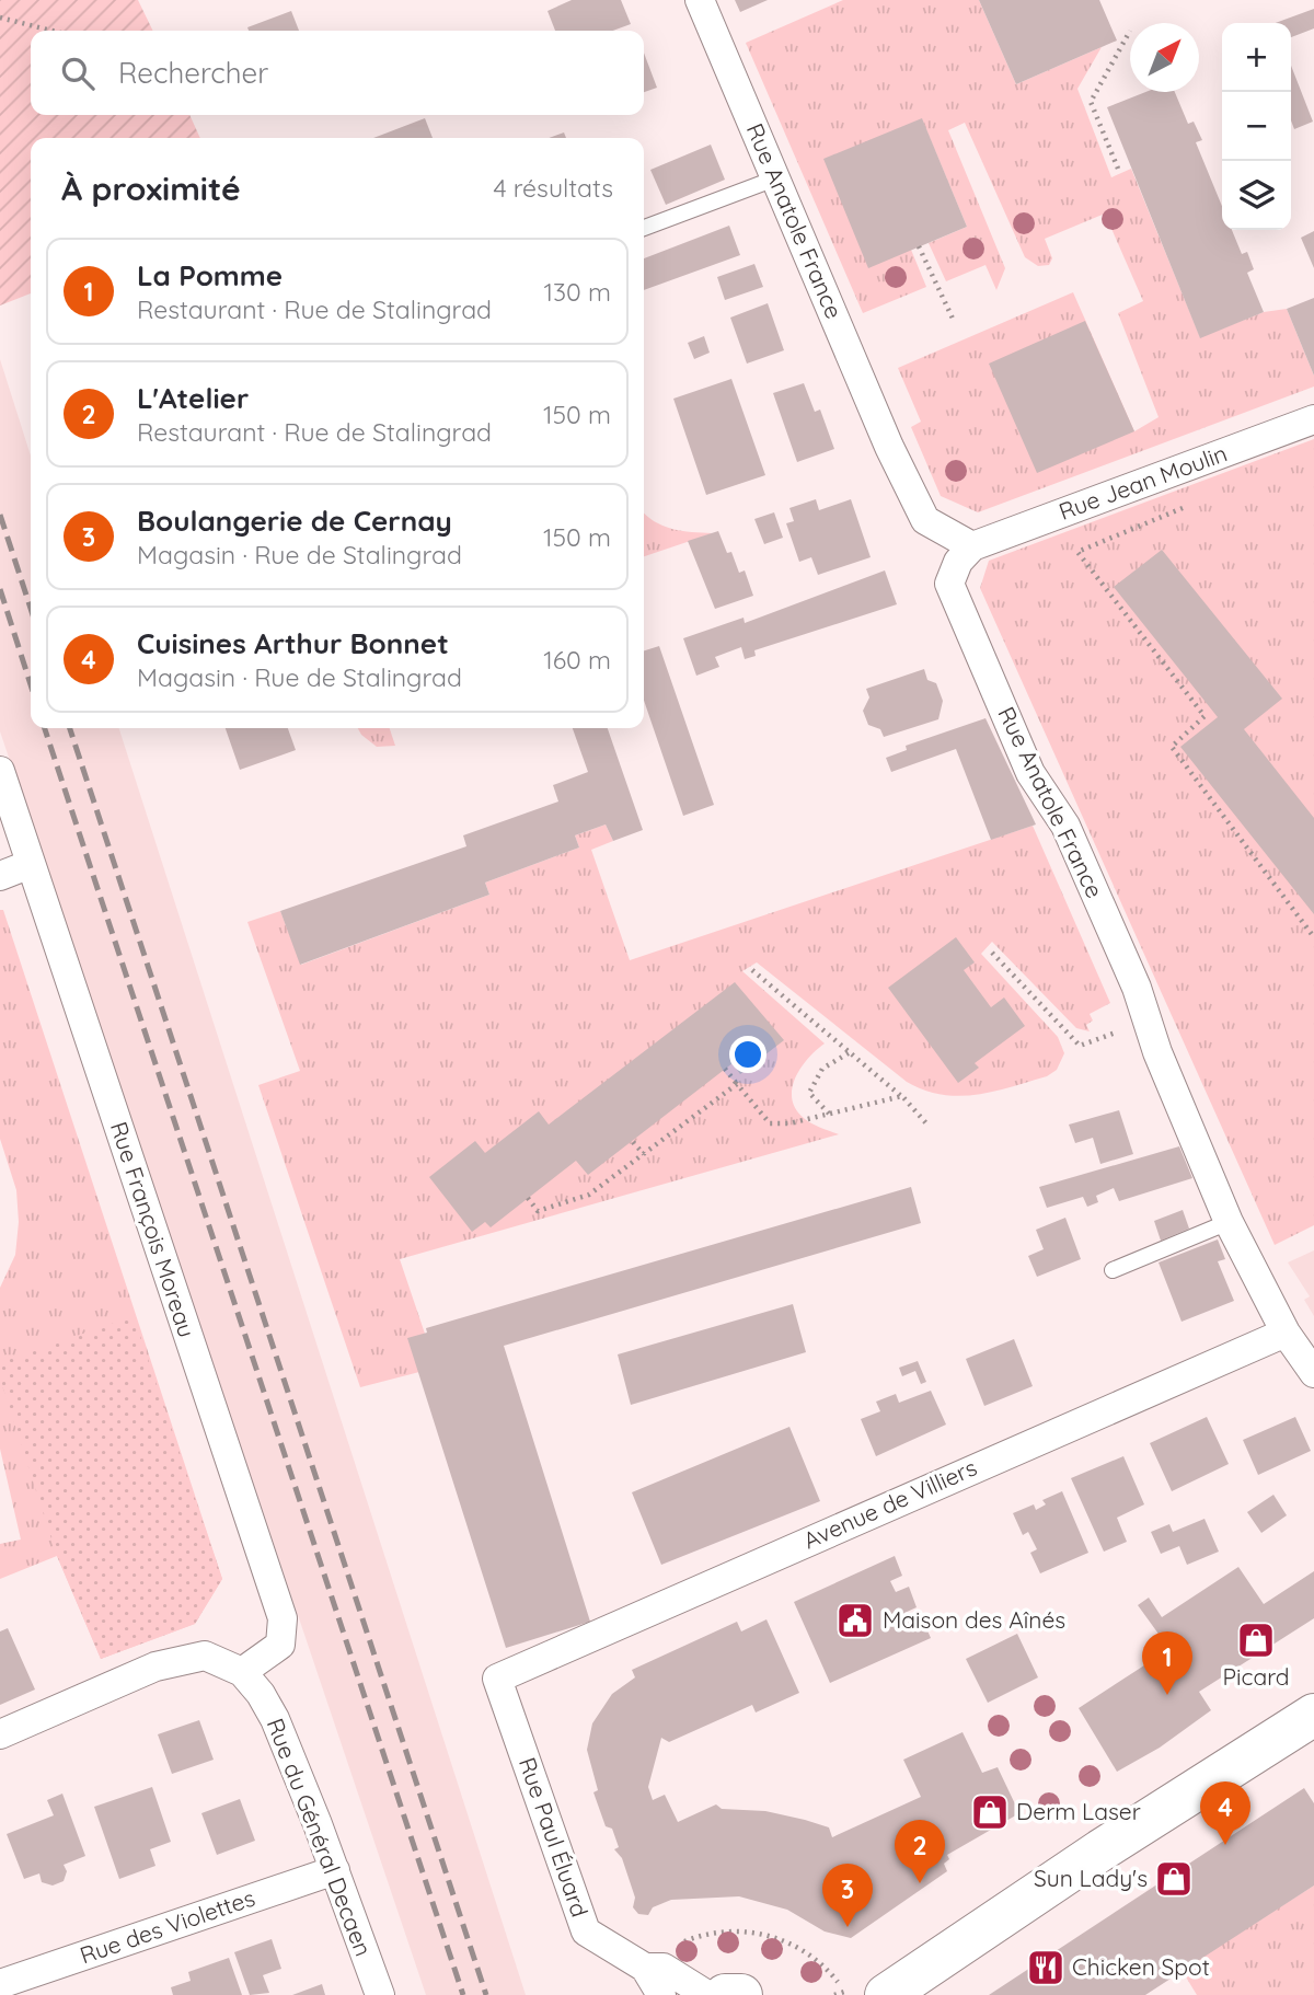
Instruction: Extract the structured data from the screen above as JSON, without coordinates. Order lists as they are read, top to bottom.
{
  "streets": {
    "street": [
      "Rue Anatole France",
      "Rue Jean Moulin",
      "Rue François Moreau",
      "Avenue de Villiers",
      "Rue du Général Decaen",
      "Rue Paul Éluard",
      "Rue des Violettes"
    ]
  },
  "crossings": [
    ["Rue Anatole France", "Rue Jean Moulin"],
    ["Rue Anatole France", "Avenue de Villiers"],
    ["Rue François Moreau", "Rue du Général Decaen"],
    ["Avenue de Villiers", "Rue Paul Éluard"],
    ["Rue du Général Decaen", "Rue des Violettes"]
  ],
  "places": {
    "public building": ["Maison des Aînés"],
    "shop": ["Picard", "Derm Laser", "Sun Lady's"],
    "restaurant": ["Chicken Spot"]
  },
  "north": "top right",
  "page": {
    "map_buttons": ["+", "−"],
    "search": "Rechercher",
    "heading": ["À proximité", "4 résultats"],
    "list": [
      {
        "mark": "1",
        "name": "La Pomme",
        "note": "Restaurant · Rue de Stalingrad",
        "value": "130 m"
      },
      {
        "mark": "2",
        "name": "L'Atelier",
        "note": "Restaurant · Rue de Stalingrad",
        "value": "150 m"
      },
      {
        "mark": "3",
        "name": "Boulangerie de Cernay",
        "note": "Magasin · Rue de Stalingrad",
        "value": "150 m"
      },
      {
        "mark": "4",
        "name": "Cuisines Arthur Bonnet",
        "note": "Magasin · Rue de Stalingrad",
        "value": "160 m"
      }
    ],
    "pins": [
      "1",
      "4",
      "2",
      "3"
    ]
  }
}
